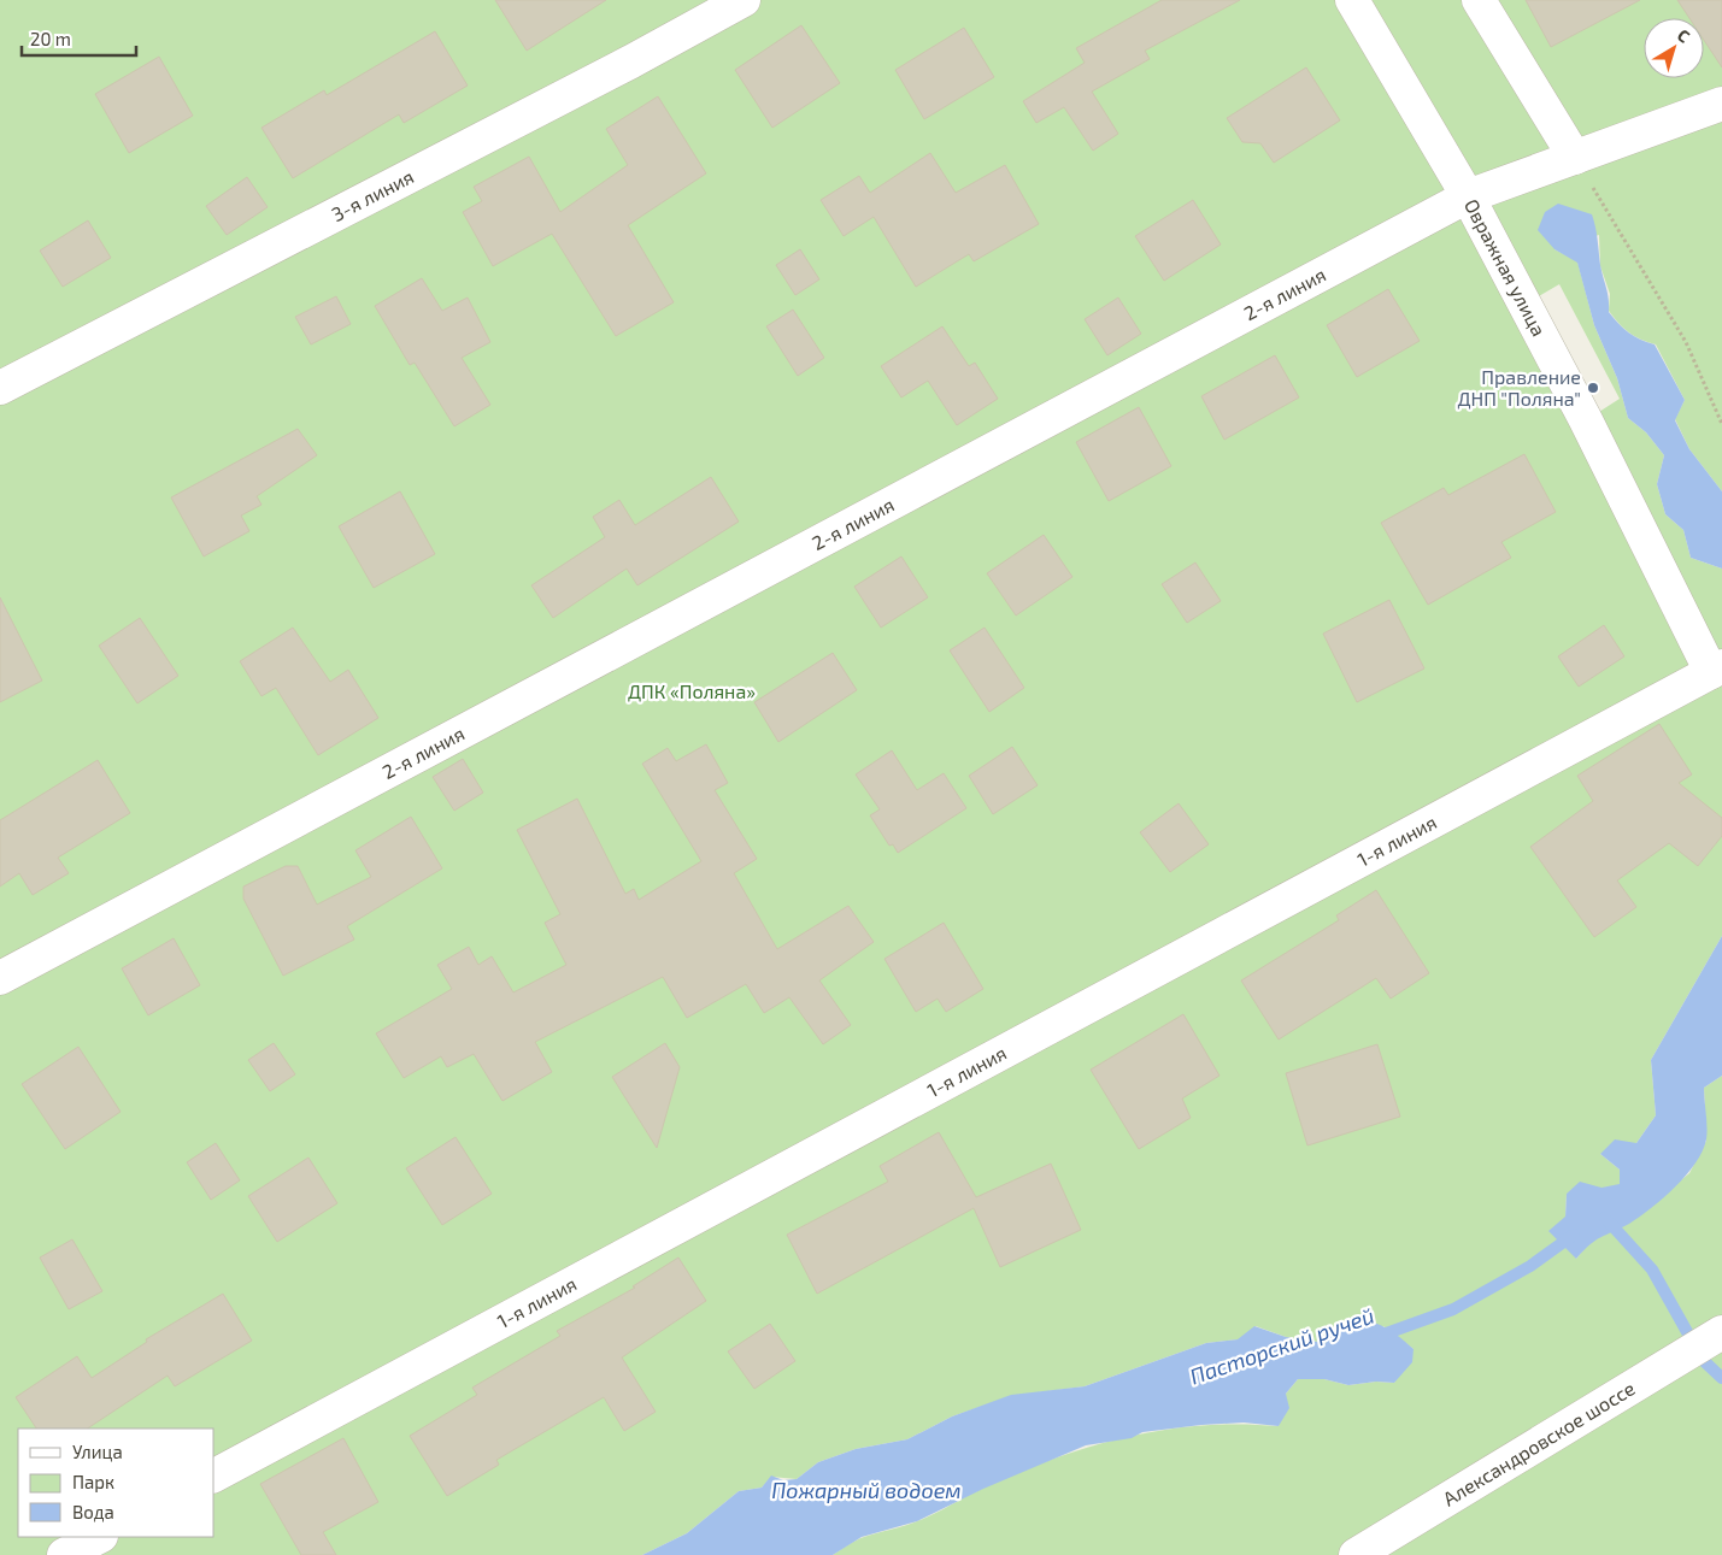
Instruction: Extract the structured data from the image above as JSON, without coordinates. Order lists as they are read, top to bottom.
{
  "streets": {
    "street": [
      "3-я линия",
      "Овражная улица",
      "2-я линия",
      "1-я линия",
      "Александровское шоссе"
    ]
  },
  "crossings": [
    ["Овражная улица", "2-я линия"],
    ["Овражная улица", "1-я линия"]
  ],
  "water": ["Пасторский ручей", "Пожарный водоем"],
  "parks": ["ДПК «Поляна»"],
  "places": ["Правление ДНП \"Поляна\""],
  "legend": ["Улица", "Парк", "Вода"],
  "scale_bar": "20 m",
  "north": "top right"
}
